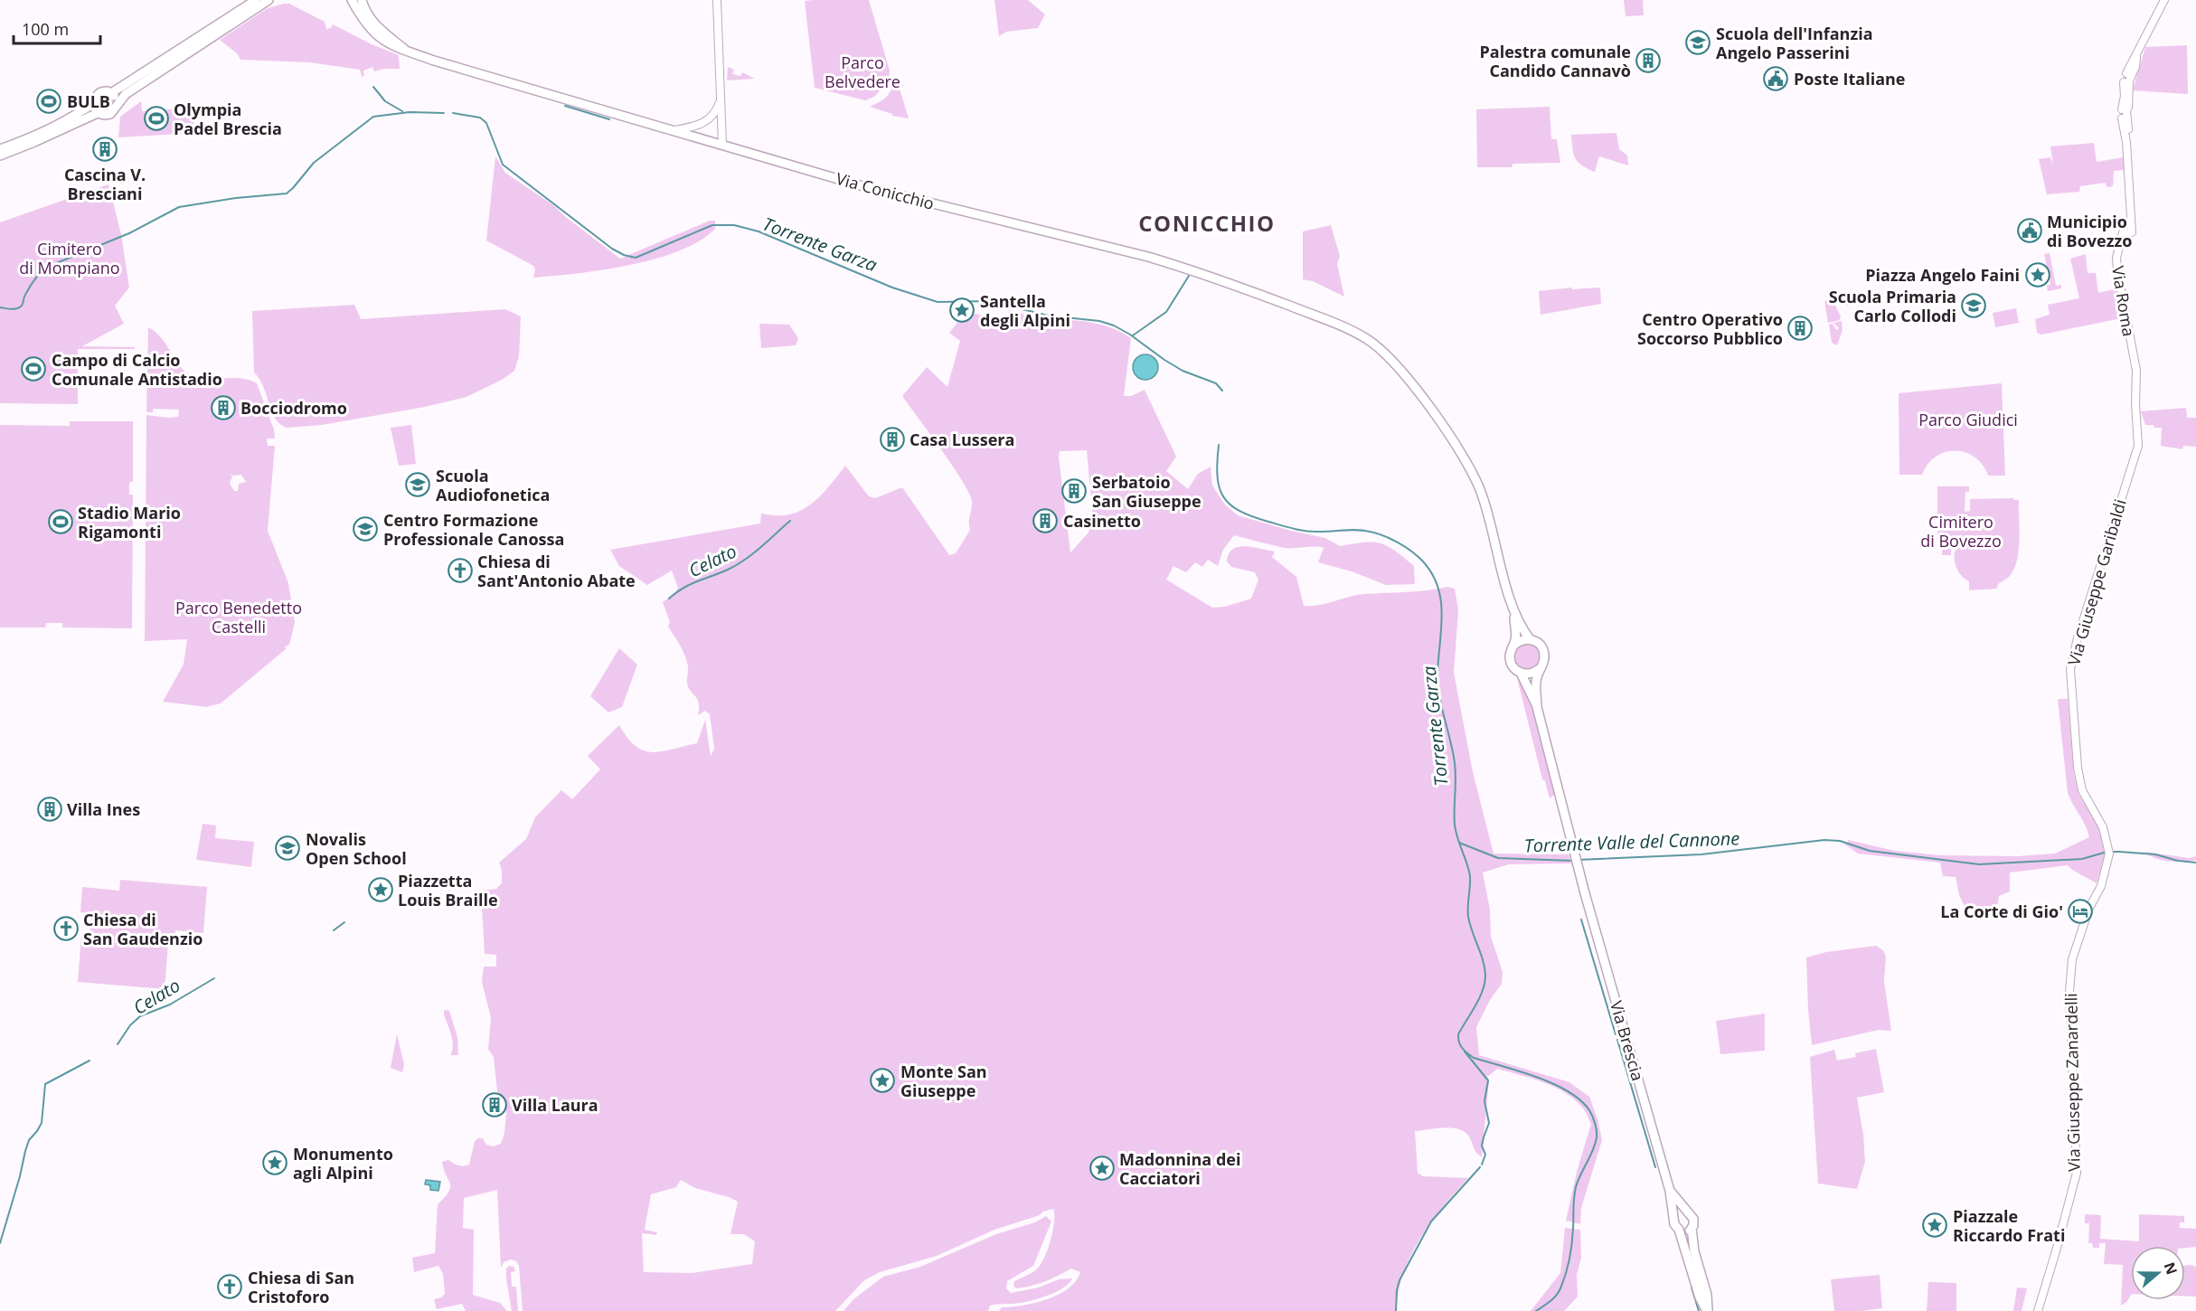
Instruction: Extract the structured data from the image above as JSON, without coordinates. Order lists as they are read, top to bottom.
{
  "streets": {
    "main road": ["Via Conicchio", "Via Brescia"],
    "street": ["Via Roma", "Via Giuseppe Garibaldi", "Via Giuseppe Zanardelli"]
  },
  "crossings": [
    ["Via Roma", "Via Giuseppe Garibaldi"],
    ["Via Giuseppe Garibaldi", "Via Giuseppe Zanardelli"]
  ],
  "districts": ["CONICCHIO"],
  "water": ["Torrente Garza", "Celato", "Torrente Valle del Cannone"],
  "parks": [
    "Parco Belvedere",
    "Cimitero di Mompiano",
    "Parco Giudici",
    "Cimitero di Bovezzo",
    "Parco Benedetto Castelli"
  ],
  "places": {
    "school or university": [
      "Scuola dell'Infanzia Angelo Passerini",
      "Scuola Primaria Carlo Collodi",
      "Scuola Audiofonetica",
      "Centro Formazione Professionale Canossa",
      "Novalis Open School"
    ],
    "building": [
      "Palestra comunale Candido Cannavò",
      "Cascina V. Bresciani",
      "Centro Operativo Soccorso Pubblico",
      "Bocciodromo",
      "Casa Lussera",
      "Serbatoio San Giuseppe",
      "Casinetto",
      "Villa Ines",
      "Villa Laura"
    ],
    "public building": ["Poste Italiane", "Municipio di Bovezzo"],
    "sports": [
      "BULB",
      "Olympia Padel Brescia",
      "Campo di Calcio Comunale Antistadio",
      "Stadio Mario Rigamonti"
    ],
    "place": [
      "Piazza Angelo Faini",
      "Santella degli Alpini",
      "Piazzetta Louis Braille",
      "Monte San Giuseppe",
      "Monumento agli Alpini",
      "Madonnina dei Cacciatori",
      "Piazzale Riccardo Frati"
    ],
    "church": ["Chiesa di Sant'Antonio Abate", "Chiesa di San Gaudenzio", "Chiesa di San Cristoforo"],
    "hotel": ["La Corte di Gio'"]
  },
  "scale_bar": "100 m",
  "north": "right"
}
